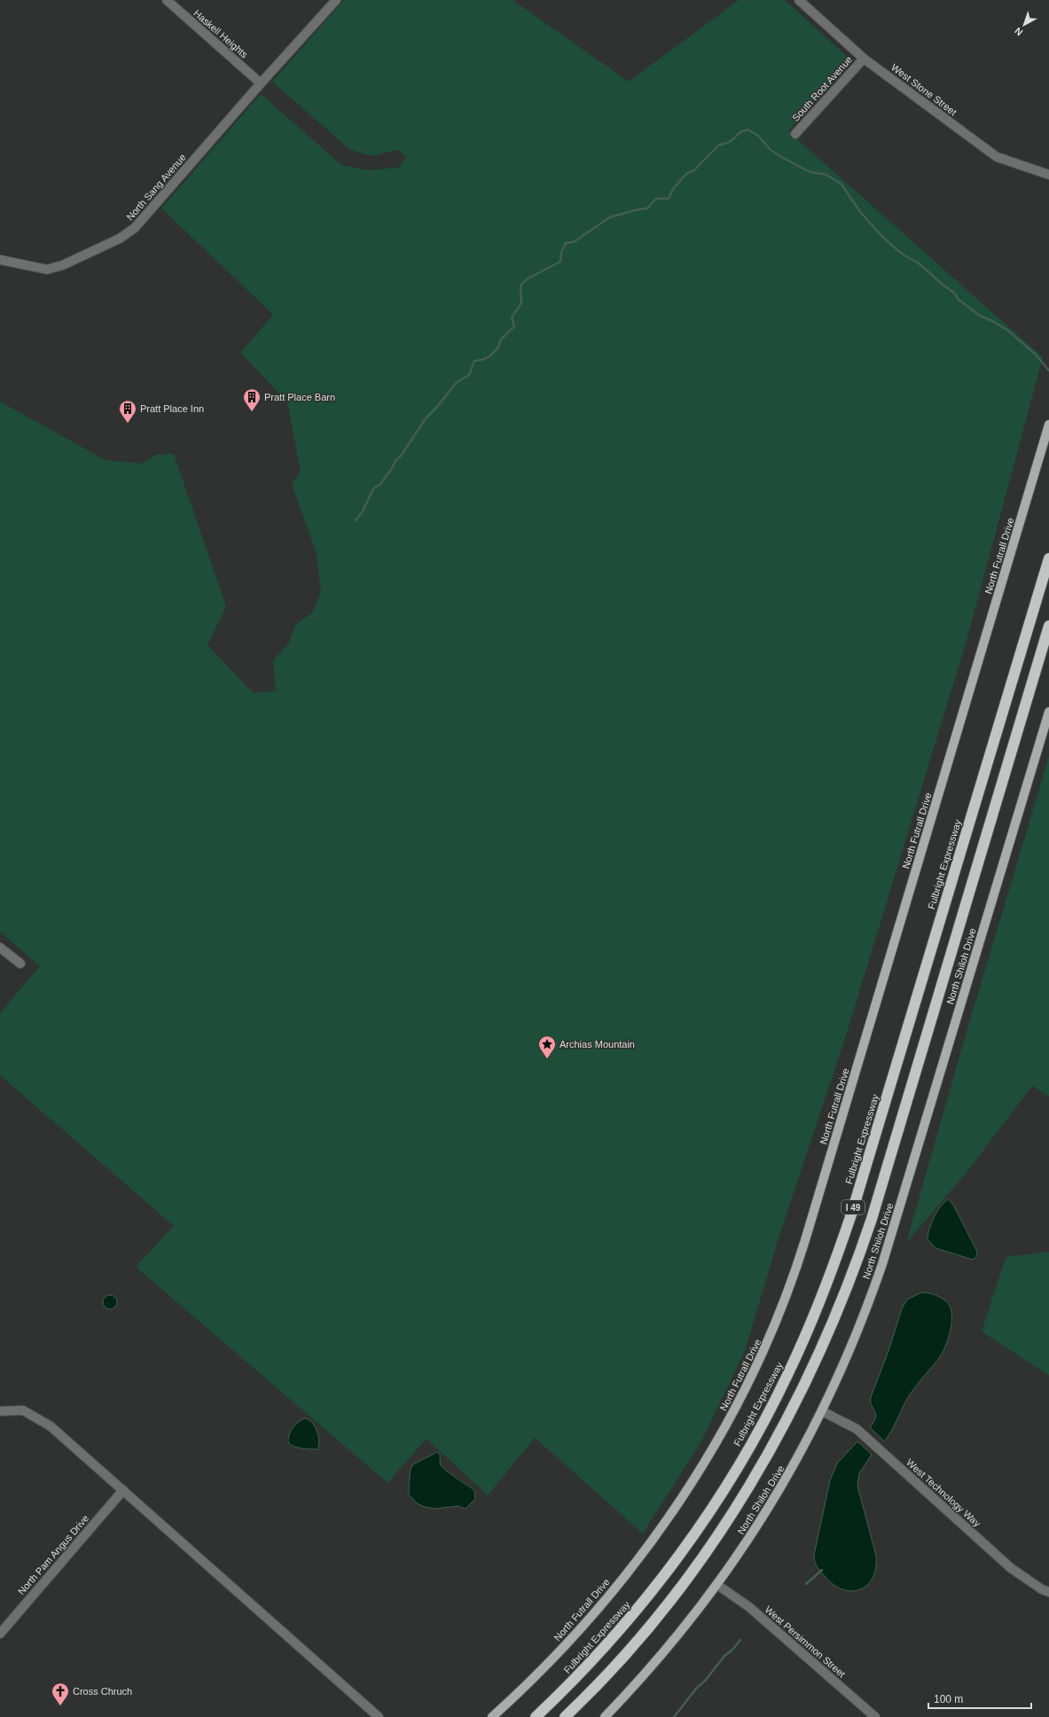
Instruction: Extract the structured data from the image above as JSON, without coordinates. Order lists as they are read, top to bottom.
{
  "streets": {
    "highway": ["Fulbright Expressway", "I 49"],
    "main road": ["North Futrall Drive", "North Shiloh Drive"],
    "street": [
      "Haskell Heights",
      "South Root Avenue",
      "West Stone Street",
      "North Sang Avenue",
      "West Technology Way",
      "North Pam Angus Drive",
      "West Persimmon Street"
    ]
  },
  "crossings": [
    ["Haskell Heights", "North Sang Avenue"],
    ["South Root Avenue", "West Stone Street"],
    ["North Shiloh Drive", "West Technology Way"],
    ["North Shiloh Drive", "West Persimmon Street"]
  ],
  "places": {
    "building": ["Pratt Place Barn", "Pratt Place Inn"],
    "place": ["Archias Mountain"],
    "church": ["Cross Chruch"]
  },
  "scale_bar": "100 m",
  "north": "bottom left"
}
